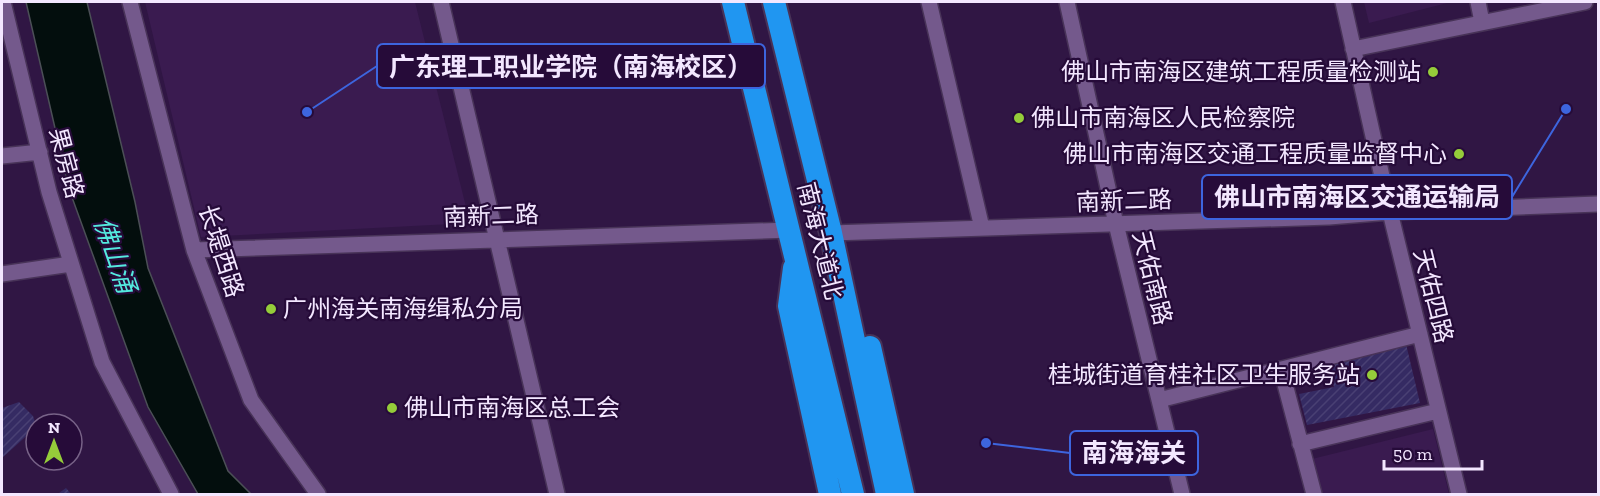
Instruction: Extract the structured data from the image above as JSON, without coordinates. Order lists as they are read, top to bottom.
{
  "streets": {
    "highway": ["南海大道北"],
    "street": [
      "果房路",
      "南新二路",
      "长堤西路",
      "天佑南路",
      "天佑四路"
    ]
  },
  "crossings": [
    ["南新二路", "南海大道北"],
    ["南新二路", "长堤西路"],
    ["南新二路", "天佑南路"],
    ["南新二路", "天佑四路"]
  ],
  "water": ["佛山涌"],
  "places": [
    "佛山市南海区建筑工程质量检测站",
    "佛山市南海区交通运输局",
    "广东理工职业学院（南海校区）",
    "佛山市南海区人民检察院",
    "佛山市南海区交通工程质量监督中心",
    "广州海关南海缉私分局",
    "桂城街道育桂社区卫生服务站",
    "佛山市南海区总工会",
    "南海海关"
  ],
  "scale_bar": "50 m",
  "north": "top"
}
